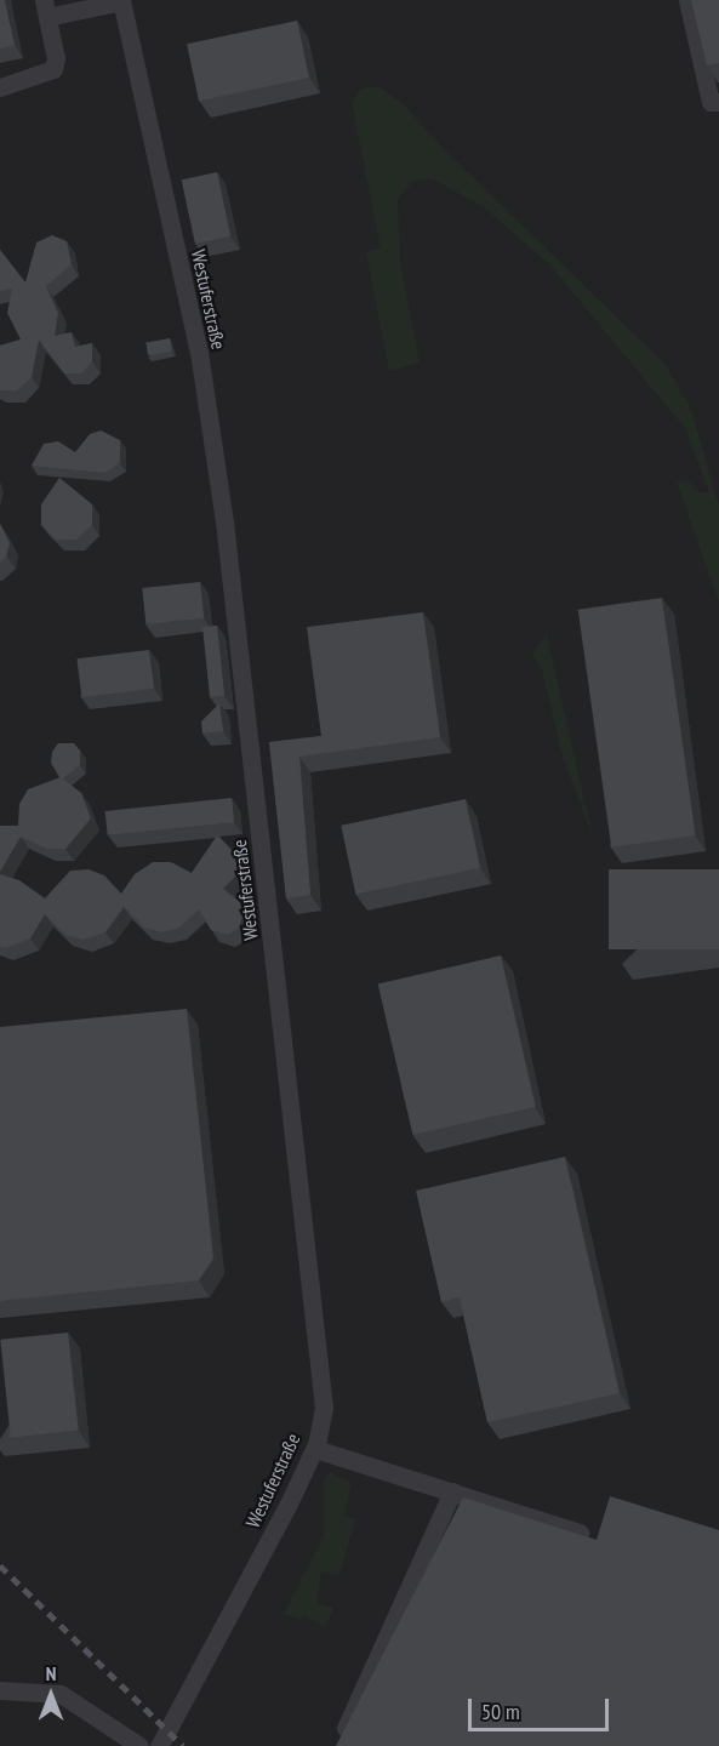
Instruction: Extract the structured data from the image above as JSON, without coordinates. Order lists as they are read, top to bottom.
{
  "streets": {
    "lane": ["Westuferstraße"]
  },
  "scale_bar": "50 m",
  "north": "top"
}
